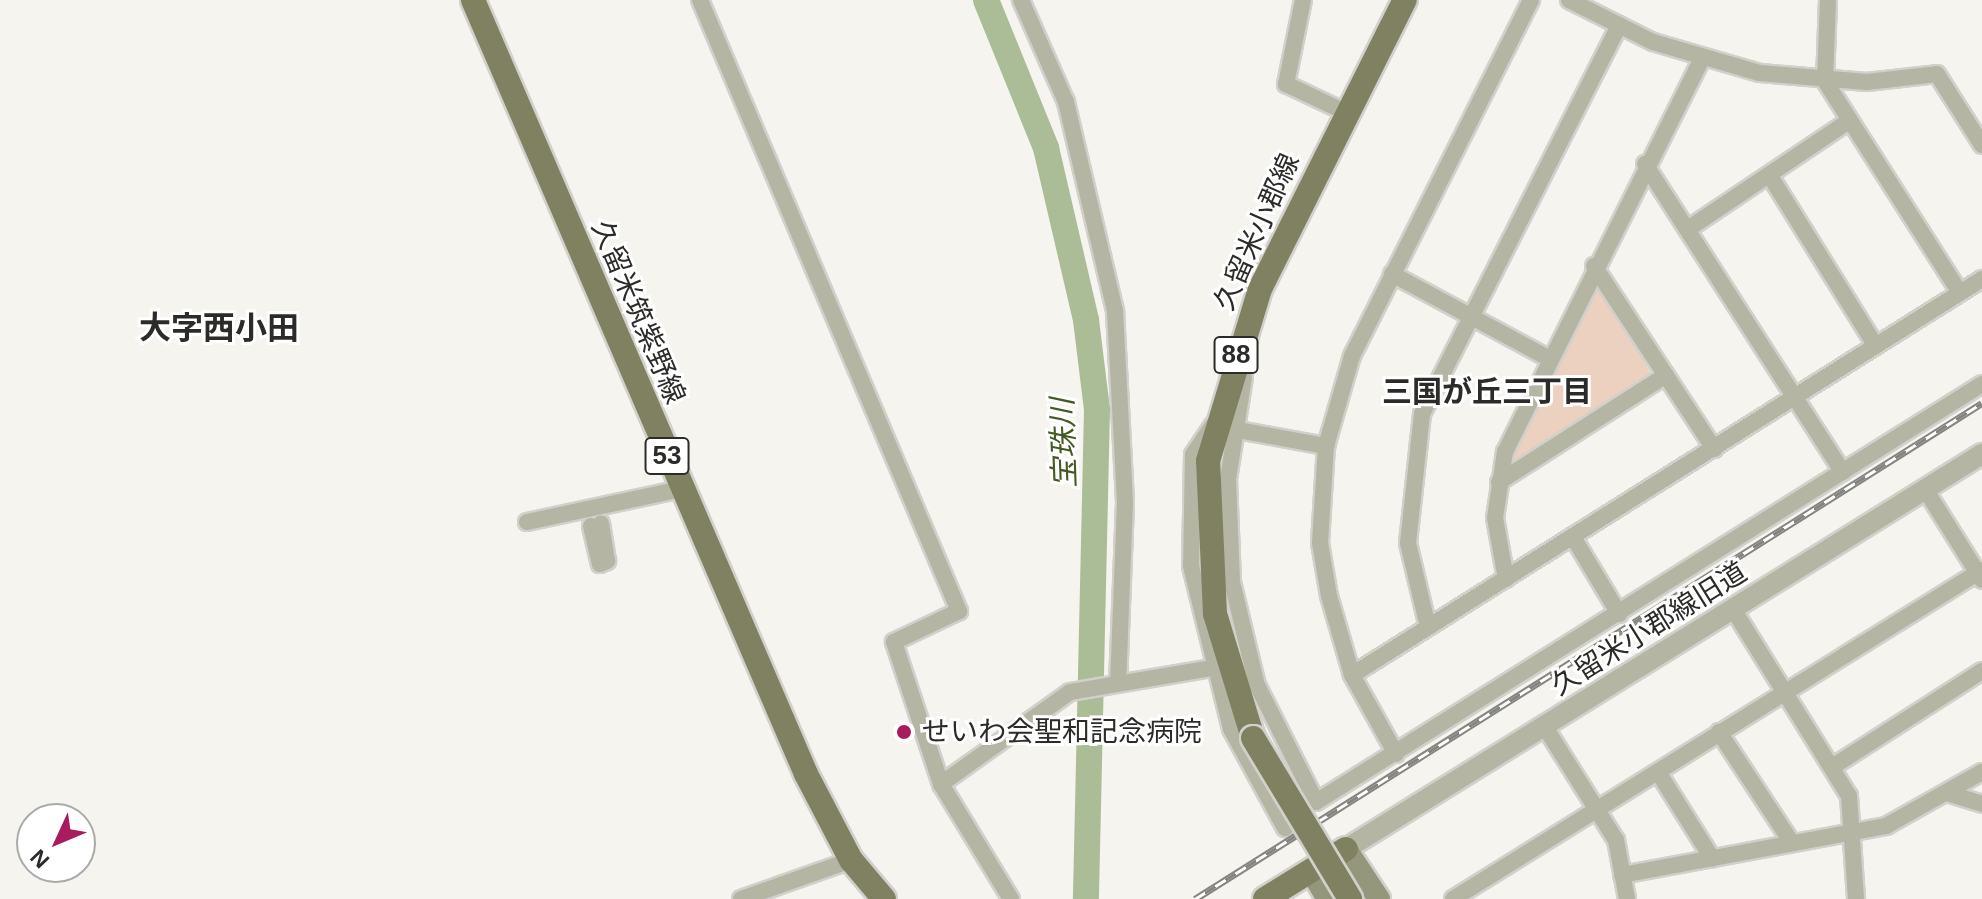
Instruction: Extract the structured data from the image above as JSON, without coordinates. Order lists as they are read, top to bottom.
{
  "streets": {
    "main road": [
      "久留米小郡線",
      "久留米筑紫野線",
      "88",
      "53"
    ],
    "street": ["久留米小郡線旧道"]
  },
  "districts": ["大字西小田", "三国が丘三丁目"],
  "water": ["宝珠川"],
  "places": ["せいわ会聖和記念病院"],
  "north": "bottom left"
}
